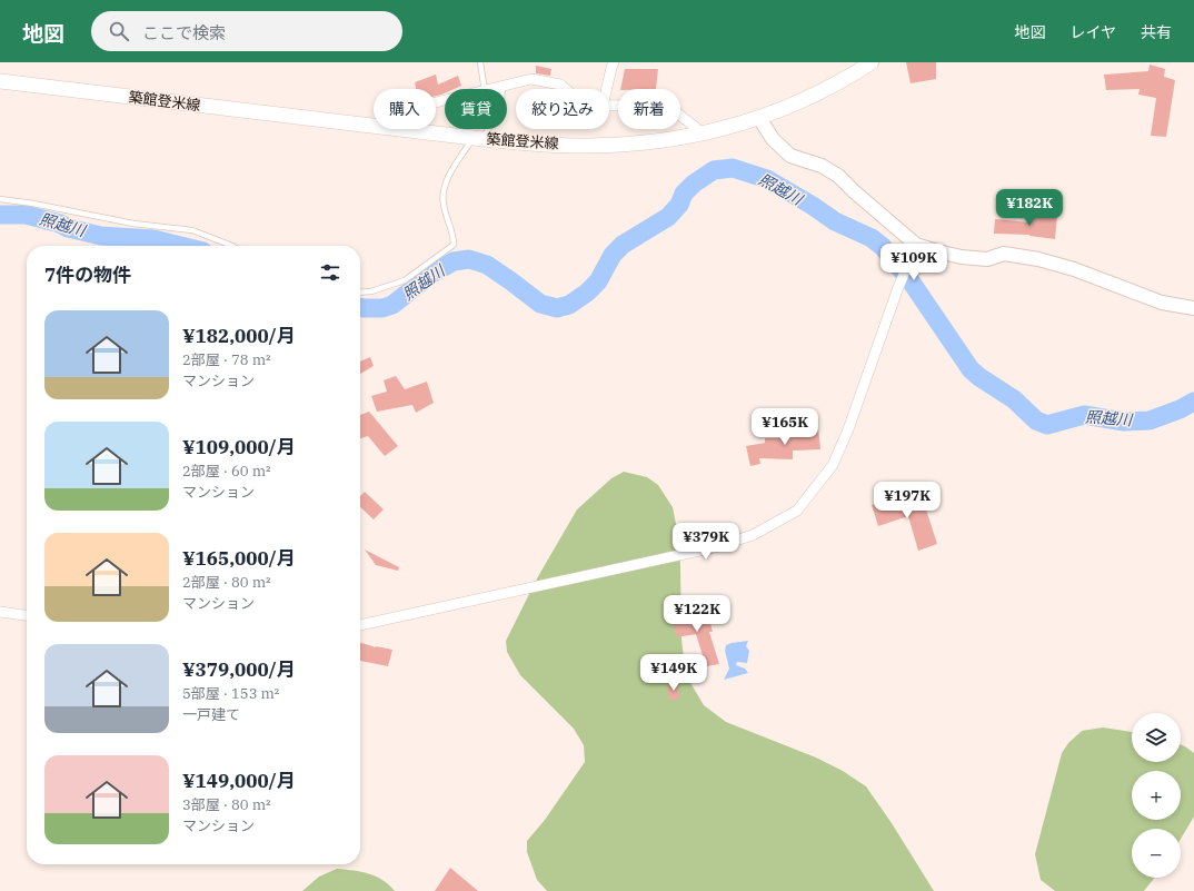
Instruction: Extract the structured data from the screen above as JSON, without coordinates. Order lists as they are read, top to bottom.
{
  "streets": {
    "main road": ["築館登米線"]
  },
  "water": ["照越川"],
  "page": {
    "header": "地図",
    "search": "ここで検索",
    "nav": ["地図", "レイヤ", "共有"],
    "chip": [
      "購入",
      "賃貸",
      "絞り込み",
      "新着"
    ],
    "price": [
      "¥182K",
      "¥109K",
      "¥165K",
      "¥197K",
      "¥379K",
      "¥122K",
      "¥149K"
    ],
    "heading": "7件の物件",
    "list": [
      {
        "name": "¥182,000/月",
        "note": "2部屋 · 78 m² · マンション"
      },
      {
        "name": "¥109,000/月",
        "note": "2部屋 · 60 m² · マンション"
      },
      {
        "name": "¥165,000/月",
        "note": "2部屋 · 80 m² · マンション"
      },
      {
        "name": "¥379,000/月",
        "note": "5部屋 · 153 m² · 一戸建て"
      },
      {
        "name": "¥149,000/月",
        "note": "3部屋 · 80 m² · マンション"
      }
    ],
    "map_buttons": ["+", "−"]
  }
}
